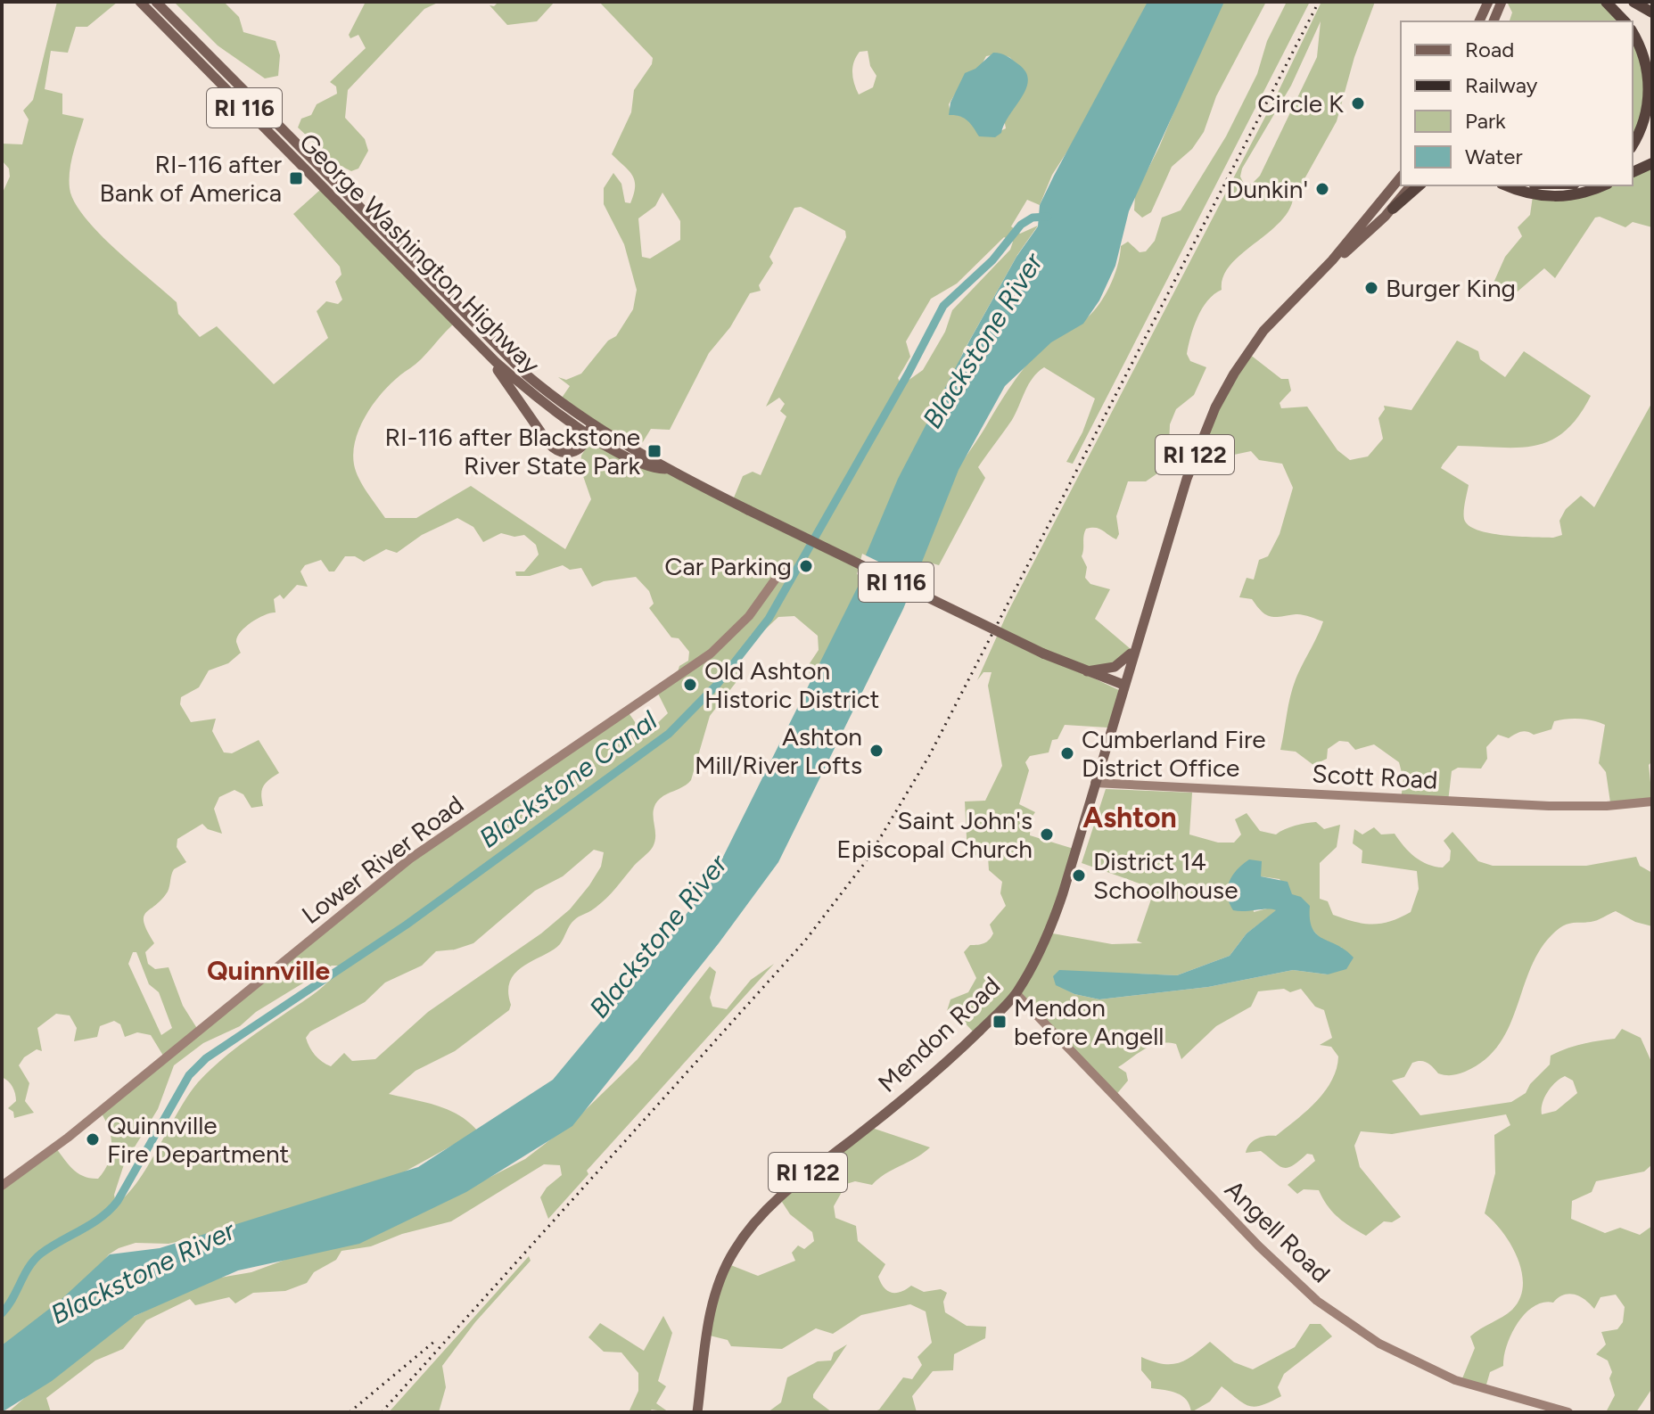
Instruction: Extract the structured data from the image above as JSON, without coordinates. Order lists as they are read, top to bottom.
{
  "streets": {
    "main road": [
      "RI 116",
      "George Washington Highway",
      "RI 122",
      "Mendon Road"
    ],
    "street": ["Scott Road", "Lower River Road", "Angell Road"]
  },
  "crossings": [
    ["George Washington Highway", "Mendon Road"],
    ["Scott Road", "Mendon Road"],
    ["Mendon Road", "Angell Road"]
  ],
  "districts": ["Ashton", "Quinnville"],
  "water": ["Blackstone River", "Blackstone Canal"],
  "places": {
    "other": [
      "Circle K",
      "Dunkin'",
      "Burger King",
      "Car Parking",
      "Old Ashton Historic District",
      "Ashton Mill/River Lofts",
      "Cumberland Fire District Office",
      "Saint John's Episcopal Church",
      "District 14 Schoolhouse",
      "Quinnville Fire Department"
    ],
    "transit": ["RI-116 after Bank of America", "RI-116 after Blackstone River State Park", "Mendon before Angell"]
  },
  "legend": [
    "Road",
    "Railway",
    "Park",
    "Water"
  ]
}
